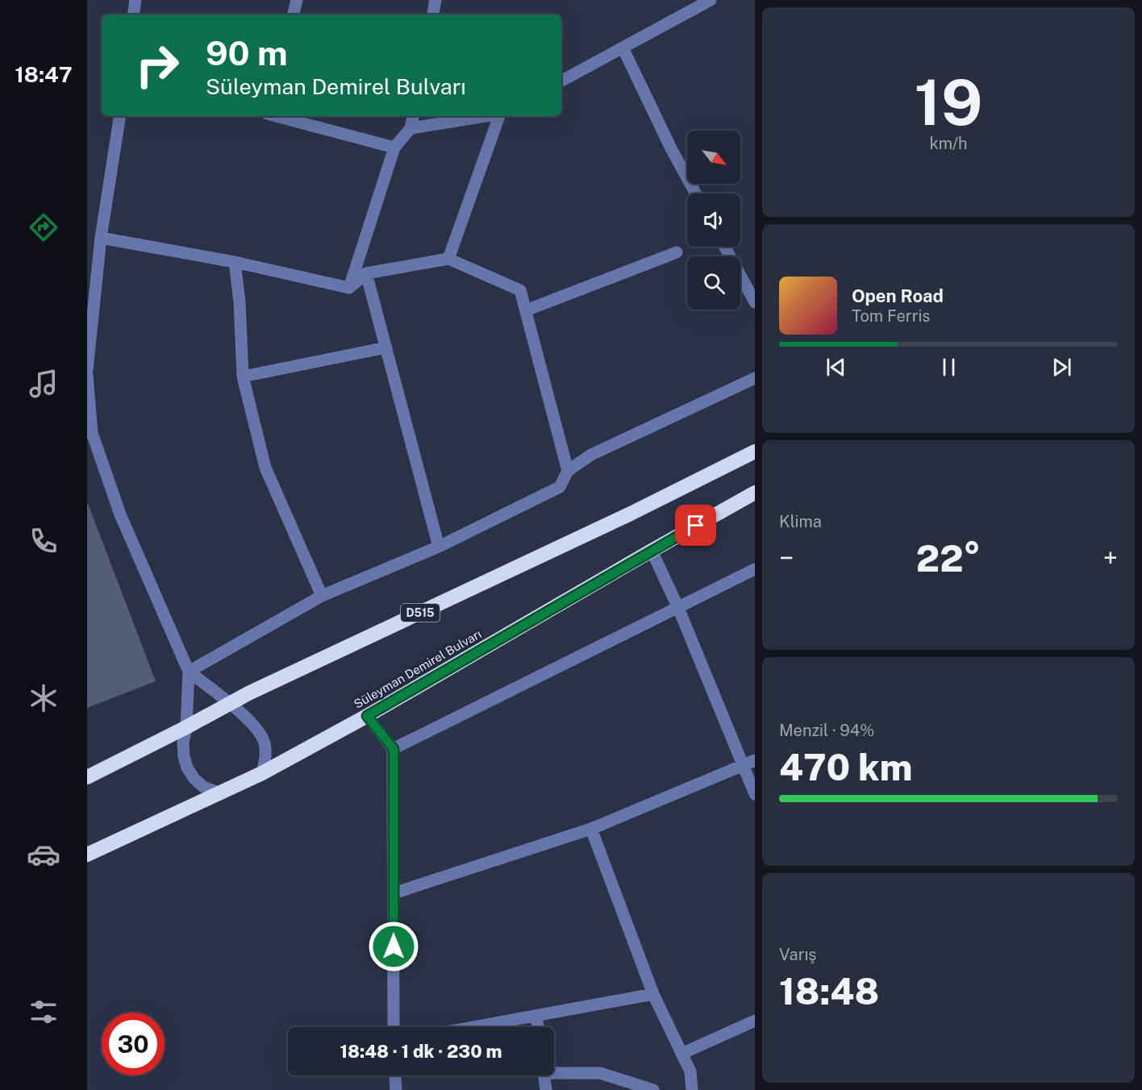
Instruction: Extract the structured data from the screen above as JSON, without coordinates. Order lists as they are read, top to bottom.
{
  "streets": {
    "highway": ["D515", "Süleyman Demirel Bulvarı"]
  },
  "crossings": [
    ["D515", "Süleyman Demirel Bulvarı"]
  ],
  "north": "bottom right",
  "page": {
    "tabs": "18:47",
    "tile": [
      ["19", "km/h"],
      "Klima",
      ["Menzil · 94%", "470 km"],
      ["Varış", "18:48"]
    ],
    "turn": ["90 m", "Süleyman Demirel Bulvarı"],
    "song": ["Open Road", "Tom Ferris"],
    "heat": ["−", "22°", "+"],
    "limit": "30",
    "trip": "18:48 · 1 dk · 230 m"
  }
}
